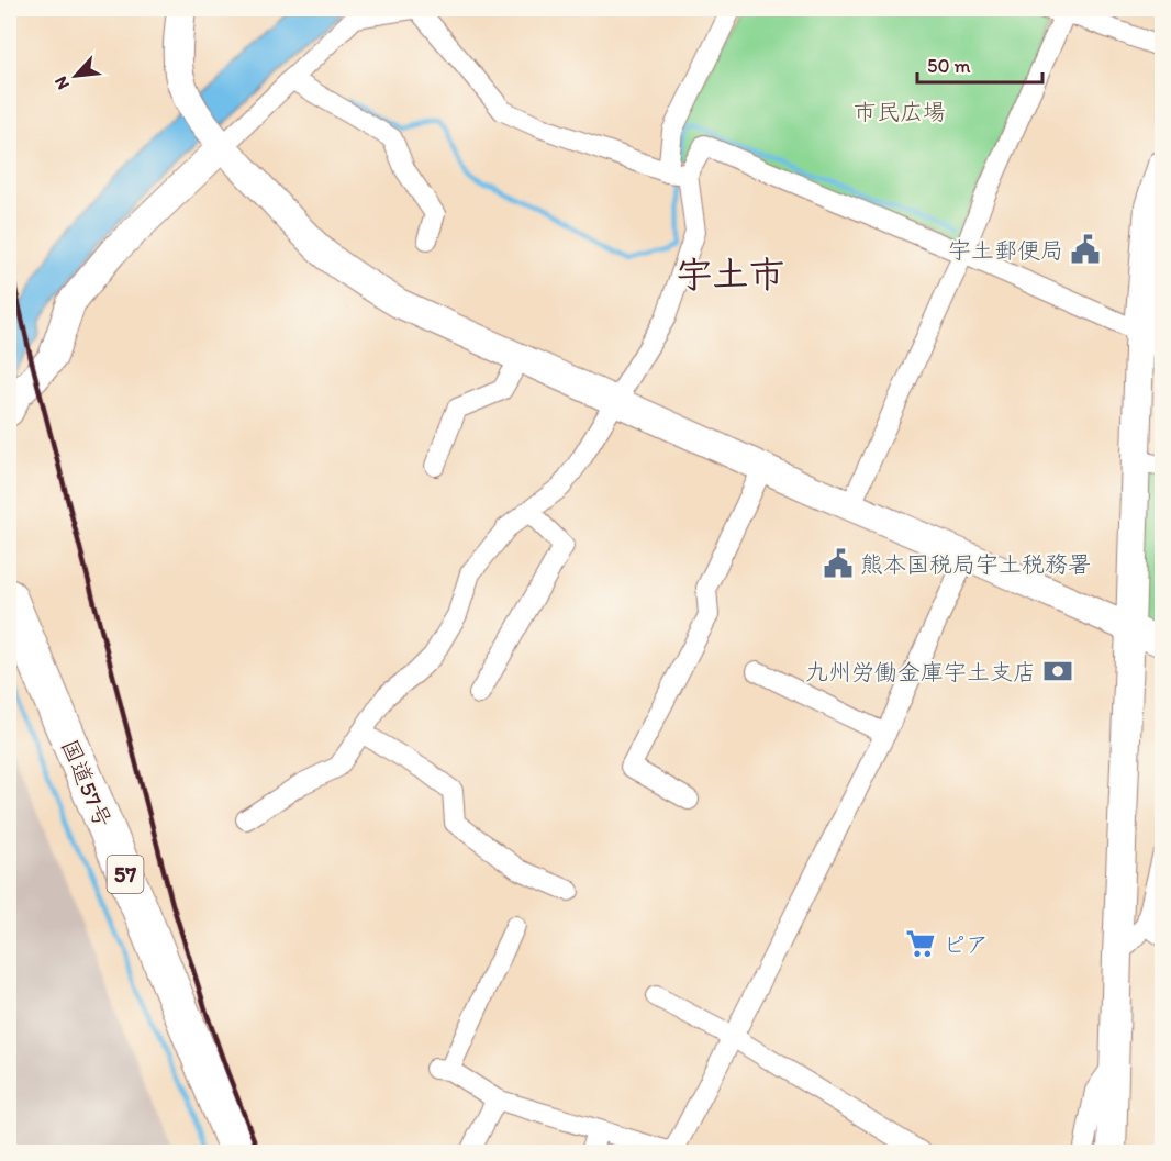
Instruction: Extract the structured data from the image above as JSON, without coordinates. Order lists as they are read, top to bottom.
{
  "streets": {
    "highway": ["国道57号", "57"]
  },
  "districts": ["宇土市"],
  "parks": ["市民広場"],
  "places": {
    "public building": ["宇土郵便局", "熊本国税局宇土税務署"],
    "bank": ["九州労働金庫宇土支店"],
    "supermarket": ["ピア"]
  },
  "scale_bar": "50 m",
  "north": "bottom left"
}
